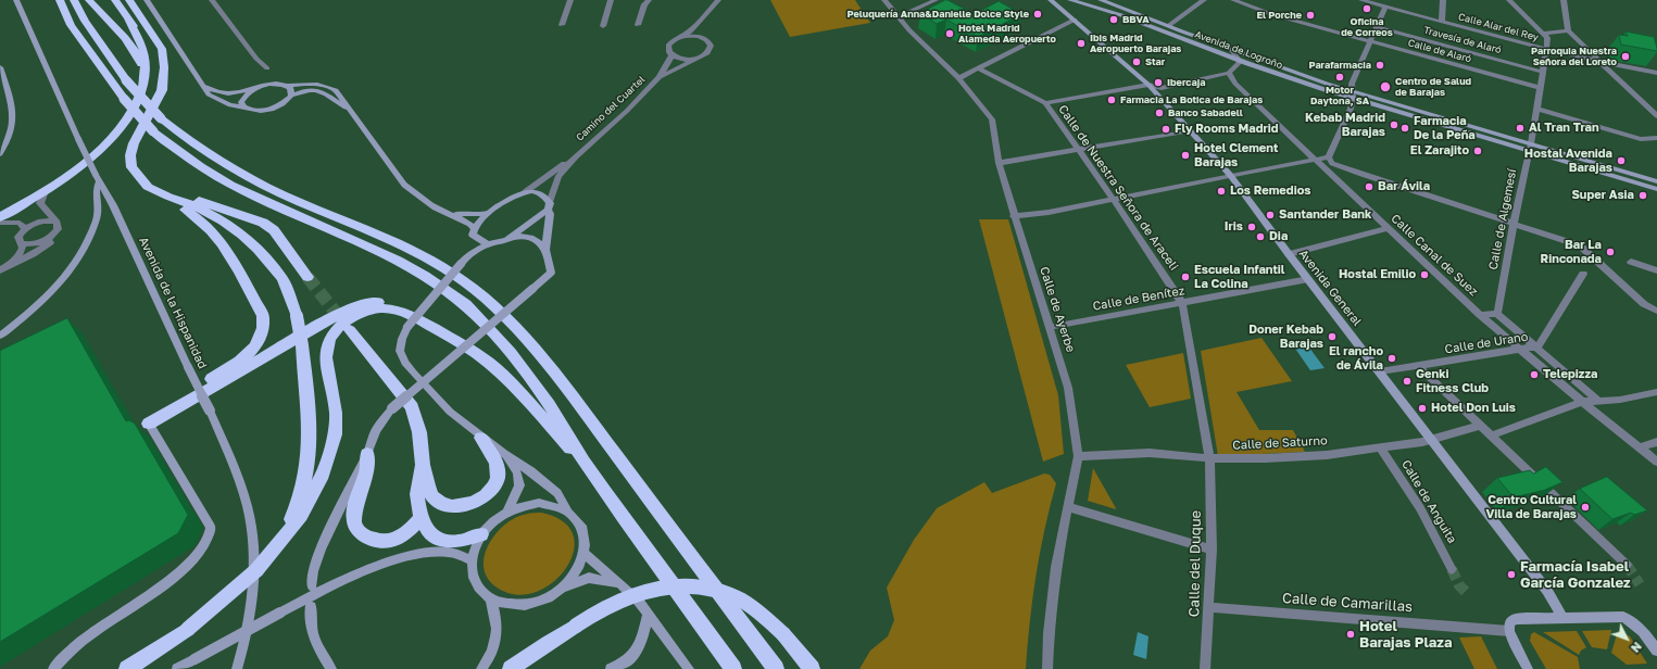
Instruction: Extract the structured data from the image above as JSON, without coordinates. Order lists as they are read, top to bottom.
{
  "streets": {
    "street": [
      "Calle Alar del Rey",
      "Travesía de Alaró",
      "Avenida de Logroño",
      "Calle de Alaró",
      "Camino del Cuartel",
      "Calle de Nuestra Señora de Araceli",
      "Calle de Algemesí",
      "Calle Canal de Suez",
      "Avenida General",
      "Calle de Benítez",
      "Avenida de la Hispanidad",
      "Calle de Ayerbe",
      "Calle de Urano",
      "Calle de Saturno",
      "Calle de Anguita",
      "Calle del Duque",
      "Calle de Camarillas"
    ]
  },
  "crossings": [
    ["Calle Alar del Rey", "Calle de Algemesí"],
    ["Travesía de Alaró", "Calle de Algemesí"],
    ["Avenida de Logroño", "Calle de Algemesí"],
    ["Calle de Alaró", "Calle de Algemesí"],
    ["Calle de Nuestra Señora de Araceli", "Calle de Benítez"],
    ["Calle de Nuestra Señora de Araceli", "Calle de Saturno"],
    ["Calle de Nuestra Señora de Araceli", "Calle del Duque"],
    ["Calle Canal de Suez", "Calle de Urano"],
    ["Avenida General", "Calle de Benítez"],
    ["Avenida General", "Calle de Urano"],
    ["Avenida General", "Calle de Saturno"],
    ["Calle de Benítez", "Calle de Ayerbe"],
    ["Calle de Ayerbe", "Calle de Saturno"],
    ["Calle de Saturno", "Calle de Anguita"],
    ["Calle de Saturno", "Calle del Duque"],
    ["Calle del Duque", "Calle de Camarillas"]
  ],
  "places": [
    "Oficina de Correos",
    "Peluquería Anna&Danielle Dolce Style",
    "El Porche",
    "BBVA",
    "Hotel Madrid Alameda Aeropuerto",
    "Ibis Madrid Aeropuerto Barajas",
    "Parroquia Nuestra Señora del Loreto",
    "Star",
    "Parafarmacia",
    "Motor Daytona, SA",
    "Ibercaja",
    "Centro de Salud de Barajas",
    "Farmacia La Botica de Barajas",
    "Banco Sabadell",
    "Kebab Madrid Barajas",
    "Farmacia De la Peña",
    "Al Tran Tran",
    "Fly Rooms Madrid",
    "El Zarajito",
    "Hotel Clement Barajas",
    "Hostal Avenida Barajas",
    "Bar Ávila",
    "Los Remedios",
    "Super Asia",
    "Santander Bank",
    "Iris",
    "Dia",
    "Bar La Rinconada",
    "Hostal Emilio",
    "Escuela Infantil La Colina",
    "Doner Kebab Barajas",
    "El rancho de Ávila",
    "Telepizza",
    "Genki Fitness Club",
    "Hotel Don Luis",
    "Centro Cultural Villa de Barajas",
    "Farmacía Isabel García Gonzalez",
    "Hotel Barajas Plaza"
  ],
  "north": "bottom right"
}
